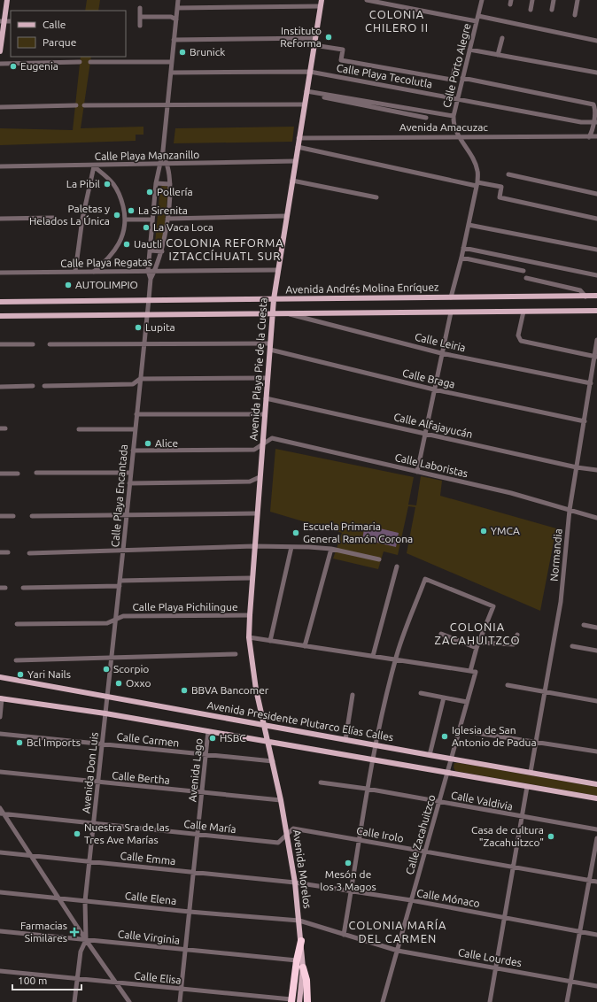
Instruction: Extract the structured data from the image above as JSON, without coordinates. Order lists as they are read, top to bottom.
{
  "streets": {
    "main road": [
      "Avenida Andrés Molina Enríquez",
      "Avenida Playa Pie de la Cuesta",
      "Avenida Presidente Plutarco Elías Calles",
      "Avenida Morelos"
    ],
    "street": [
      "Calle Porto Alegre",
      "Calle Playa Tecolutla",
      "Avenida Amacuzac",
      "Calle Playa Manzanillo",
      "Calle Playa Regatas",
      "Calle Leiria",
      "Calle Braga",
      "Calle Alfajayucán",
      "Calle Laboristas",
      "Calle Playa Encantada",
      "Normandia",
      "Calle Playa Pichilingue",
      "Calle Carmen",
      "Avenida Lago",
      "Avenida Don Luis",
      "Calle Bertha",
      "Calle Valdivia",
      "Calle María",
      "Calle Irolo",
      "Calle Zacahuitzco",
      "Calle Emma",
      "Calle Elena",
      "Calle Mónaco",
      "Calle Virginia",
      "Calle Lourdes",
      "Calle Elisa"
    ]
  },
  "crossings": [
    ["Calle Porto Alegre", "Calle Playa Tecolutla"],
    ["Calle Porto Alegre", "Avenida Amacuzac"],
    ["Calle Porto Alegre", "Avenida Andrés Molina Enríquez"],
    ["Calle Playa Tecolutla", "Avenida Playa Pie de la Cuesta"],
    ["Calle Playa Tecolutla", "Calle Playa Encantada"],
    ["Avenida Amacuzac", "Avenida Playa Pie de la Cuesta"],
    ["Calle Playa Manzanillo", "Avenida Playa Pie de la Cuesta"],
    ["Calle Playa Manzanillo", "Calle Playa Encantada"],
    ["Calle Playa Regatas", "Avenida Playa Pie de la Cuesta"],
    ["Calle Playa Regatas", "Calle Playa Encantada"],
    ["Avenida Andrés Molina Enríquez", "Avenida Playa Pie de la Cuesta"],
    ["Avenida Andrés Molina Enríquez", "Calle Playa Encantada"],
    ["Calle Leiria", "Normandia"],
    ["Avenida Playa Pie de la Cuesta", "Calle Braga"],
    ["Avenida Playa Pie de la Cuesta", "Calle Alfajayucán"],
    ["Avenida Playa Pie de la Cuesta", "Calle Laboristas"],
    ["Avenida Playa Pie de la Cuesta", "Calle Playa Pichilingue"],
    ["Avenida Playa Pie de la Cuesta", "Avenida Presidente Plutarco Elías Calles"],
    ["Avenida Playa Pie de la Cuesta", "Avenida Morelos"],
    ["Calle Braga", "Normandia"],
    ["Calle Alfajayucán", "Normandia"],
    ["Calle Laboristas", "Calle Playa Encantada"],
    ["Calle Laboristas", "Normandia"],
    ["Calle Playa Encantada", "Calle Playa Pichilingue"],
    ["Calle Playa Encantada", "Avenida Presidente Plutarco Elías Calles"],
    ["Calle Playa Encantada", "Avenida Don Luis"],
    ["Normandia", "Avenida Presidente Plutarco Elías Calles"],
    ["Avenida Presidente Plutarco Elías Calles", "Calle Zacahuitzco"],
    ["Calle Carmen", "Avenida Lago"],
    ["Calle Carmen", "Avenida Don Luis"],
    ["Calle Carmen", "Avenida Morelos"],
    ["Avenida Lago", "Calle Bertha"],
    ["Avenida Lago", "Calle María"],
    ["Avenida Lago", "Calle Emma"],
    ["Avenida Lago", "Calle Elena"],
    ["Avenida Lago", "Calle Virginia"],
    ["Avenida Lago", "Calle Elisa"],
    ["Avenida Don Luis", "Calle Bertha"],
    ["Avenida Don Luis", "Calle María"],
    ["Avenida Don Luis", "Calle Emma"],
    ["Avenida Don Luis", "Calle Elena"],
    ["Avenida Don Luis", "Calle Virginia"],
    ["Avenida Don Luis", "Calle Elisa"],
    ["Calle Bertha", "Avenida Morelos"],
    ["Calle Valdivia", "Calle Zacahuitzco"],
    ["Calle María", "Calle Irolo"],
    ["Calle María", "Avenida Morelos"],
    ["Calle Irolo", "Calle Zacahuitzco"],
    ["Calle Irolo", "Avenida Morelos"],
    ["Calle Zacahuitzco", "Calle Mónaco"],
    ["Calle Zacahuitzco", "Calle Lourdes"],
    ["Calle Emma", "Avenida Morelos"],
    ["Calle Emma", "Calle Mónaco"],
    ["Avenida Morelos", "Calle Elena"],
    ["Avenida Morelos", "Calle Mónaco"],
    ["Avenida Morelos", "Calle Lourdes"],
    ["Calle Elena", "Calle Lourdes"]
  ],
  "districts": [
    "COLONIA CHILERO II",
    "COLONIA REFORMA IZTACCÍHUATL SUR",
    "COLONIA ZACAHUITZCO",
    "COLONIA MARÍA DEL CARMEN"
  ],
  "places": {
    "other": [
      "Instituto Reforma",
      "Brunick",
      "Eugenia",
      "La Pibil",
      "Pollería",
      "La Sirenita",
      "Paletas y Helados La Única",
      "La Vaca Loca",
      "Uautli",
      "AUTOLIMPIO",
      "Lupita",
      "Alice",
      "YMCA",
      "Escuela Primaria General Ramón Corona",
      "Scorpio",
      "Yari Nails",
      "Oxxo",
      "BBVA Bancomer",
      "Iglesia de San Antonio de Padua",
      "HSBC",
      "Bcl Imports",
      "Nuestra Sra de las Tres Ave Marías",
      "Casa de cultura \"Zacahuitzco\"",
      "Mesón de los 3 Magos"
    ],
    "health": ["Farmacias Similares"]
  },
  "legend": ["Calle", "Parque"],
  "scale_bar": "100 m"
}
